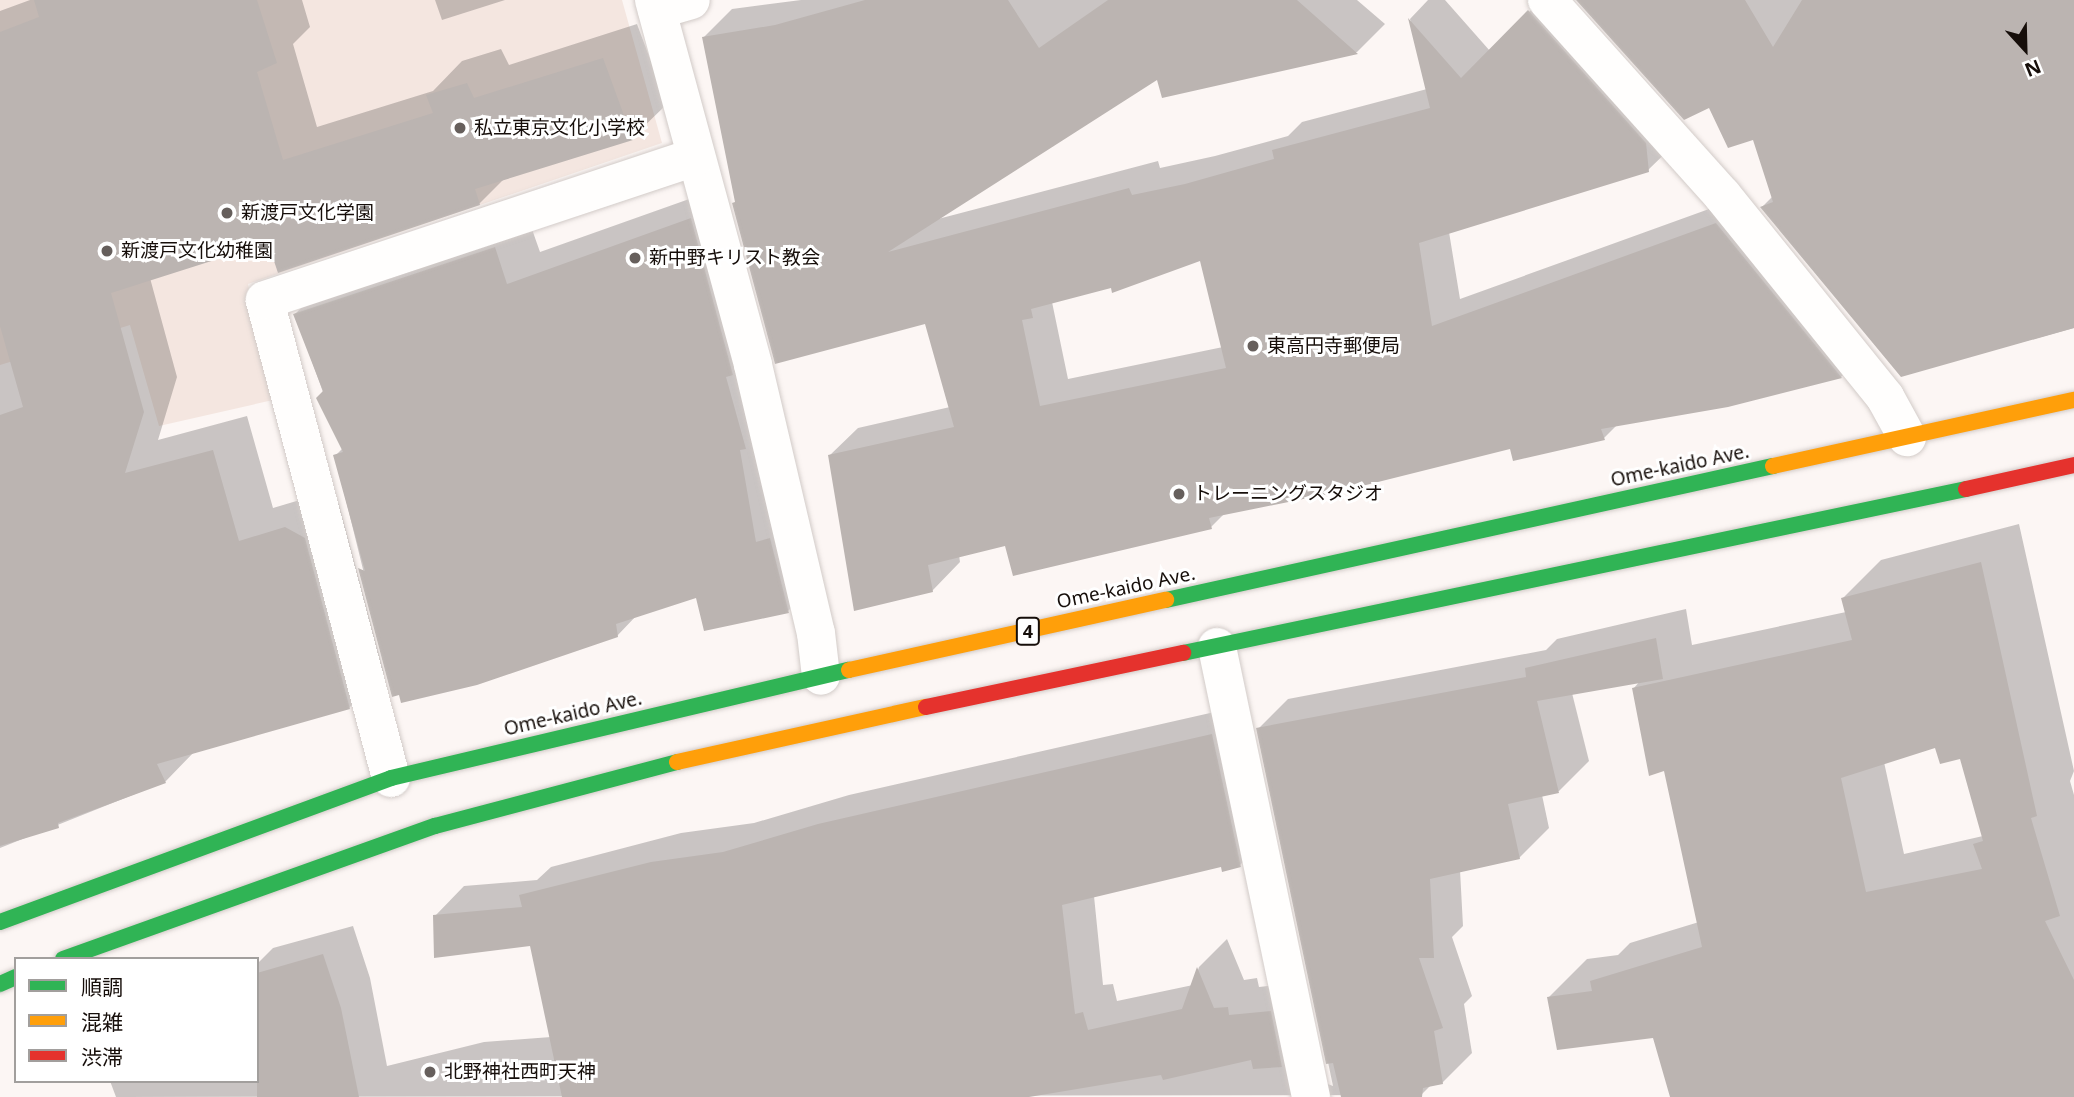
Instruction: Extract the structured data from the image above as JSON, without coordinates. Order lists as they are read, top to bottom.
{
  "streets": {
    "main road": ["Ome-kaido Ave.", "4"]
  },
  "places": [
    "私立東京文化小学校",
    "新渡戸文化学園",
    "新渡戸文化幼稚園",
    "新中野キリスト教会",
    "東高円寺郵便局",
    "トレーニングスタジオ",
    "北野神社西町天神"
  ],
  "legend": ["順調", "混雑", "渋滞"],
  "north": "bottom"
}
